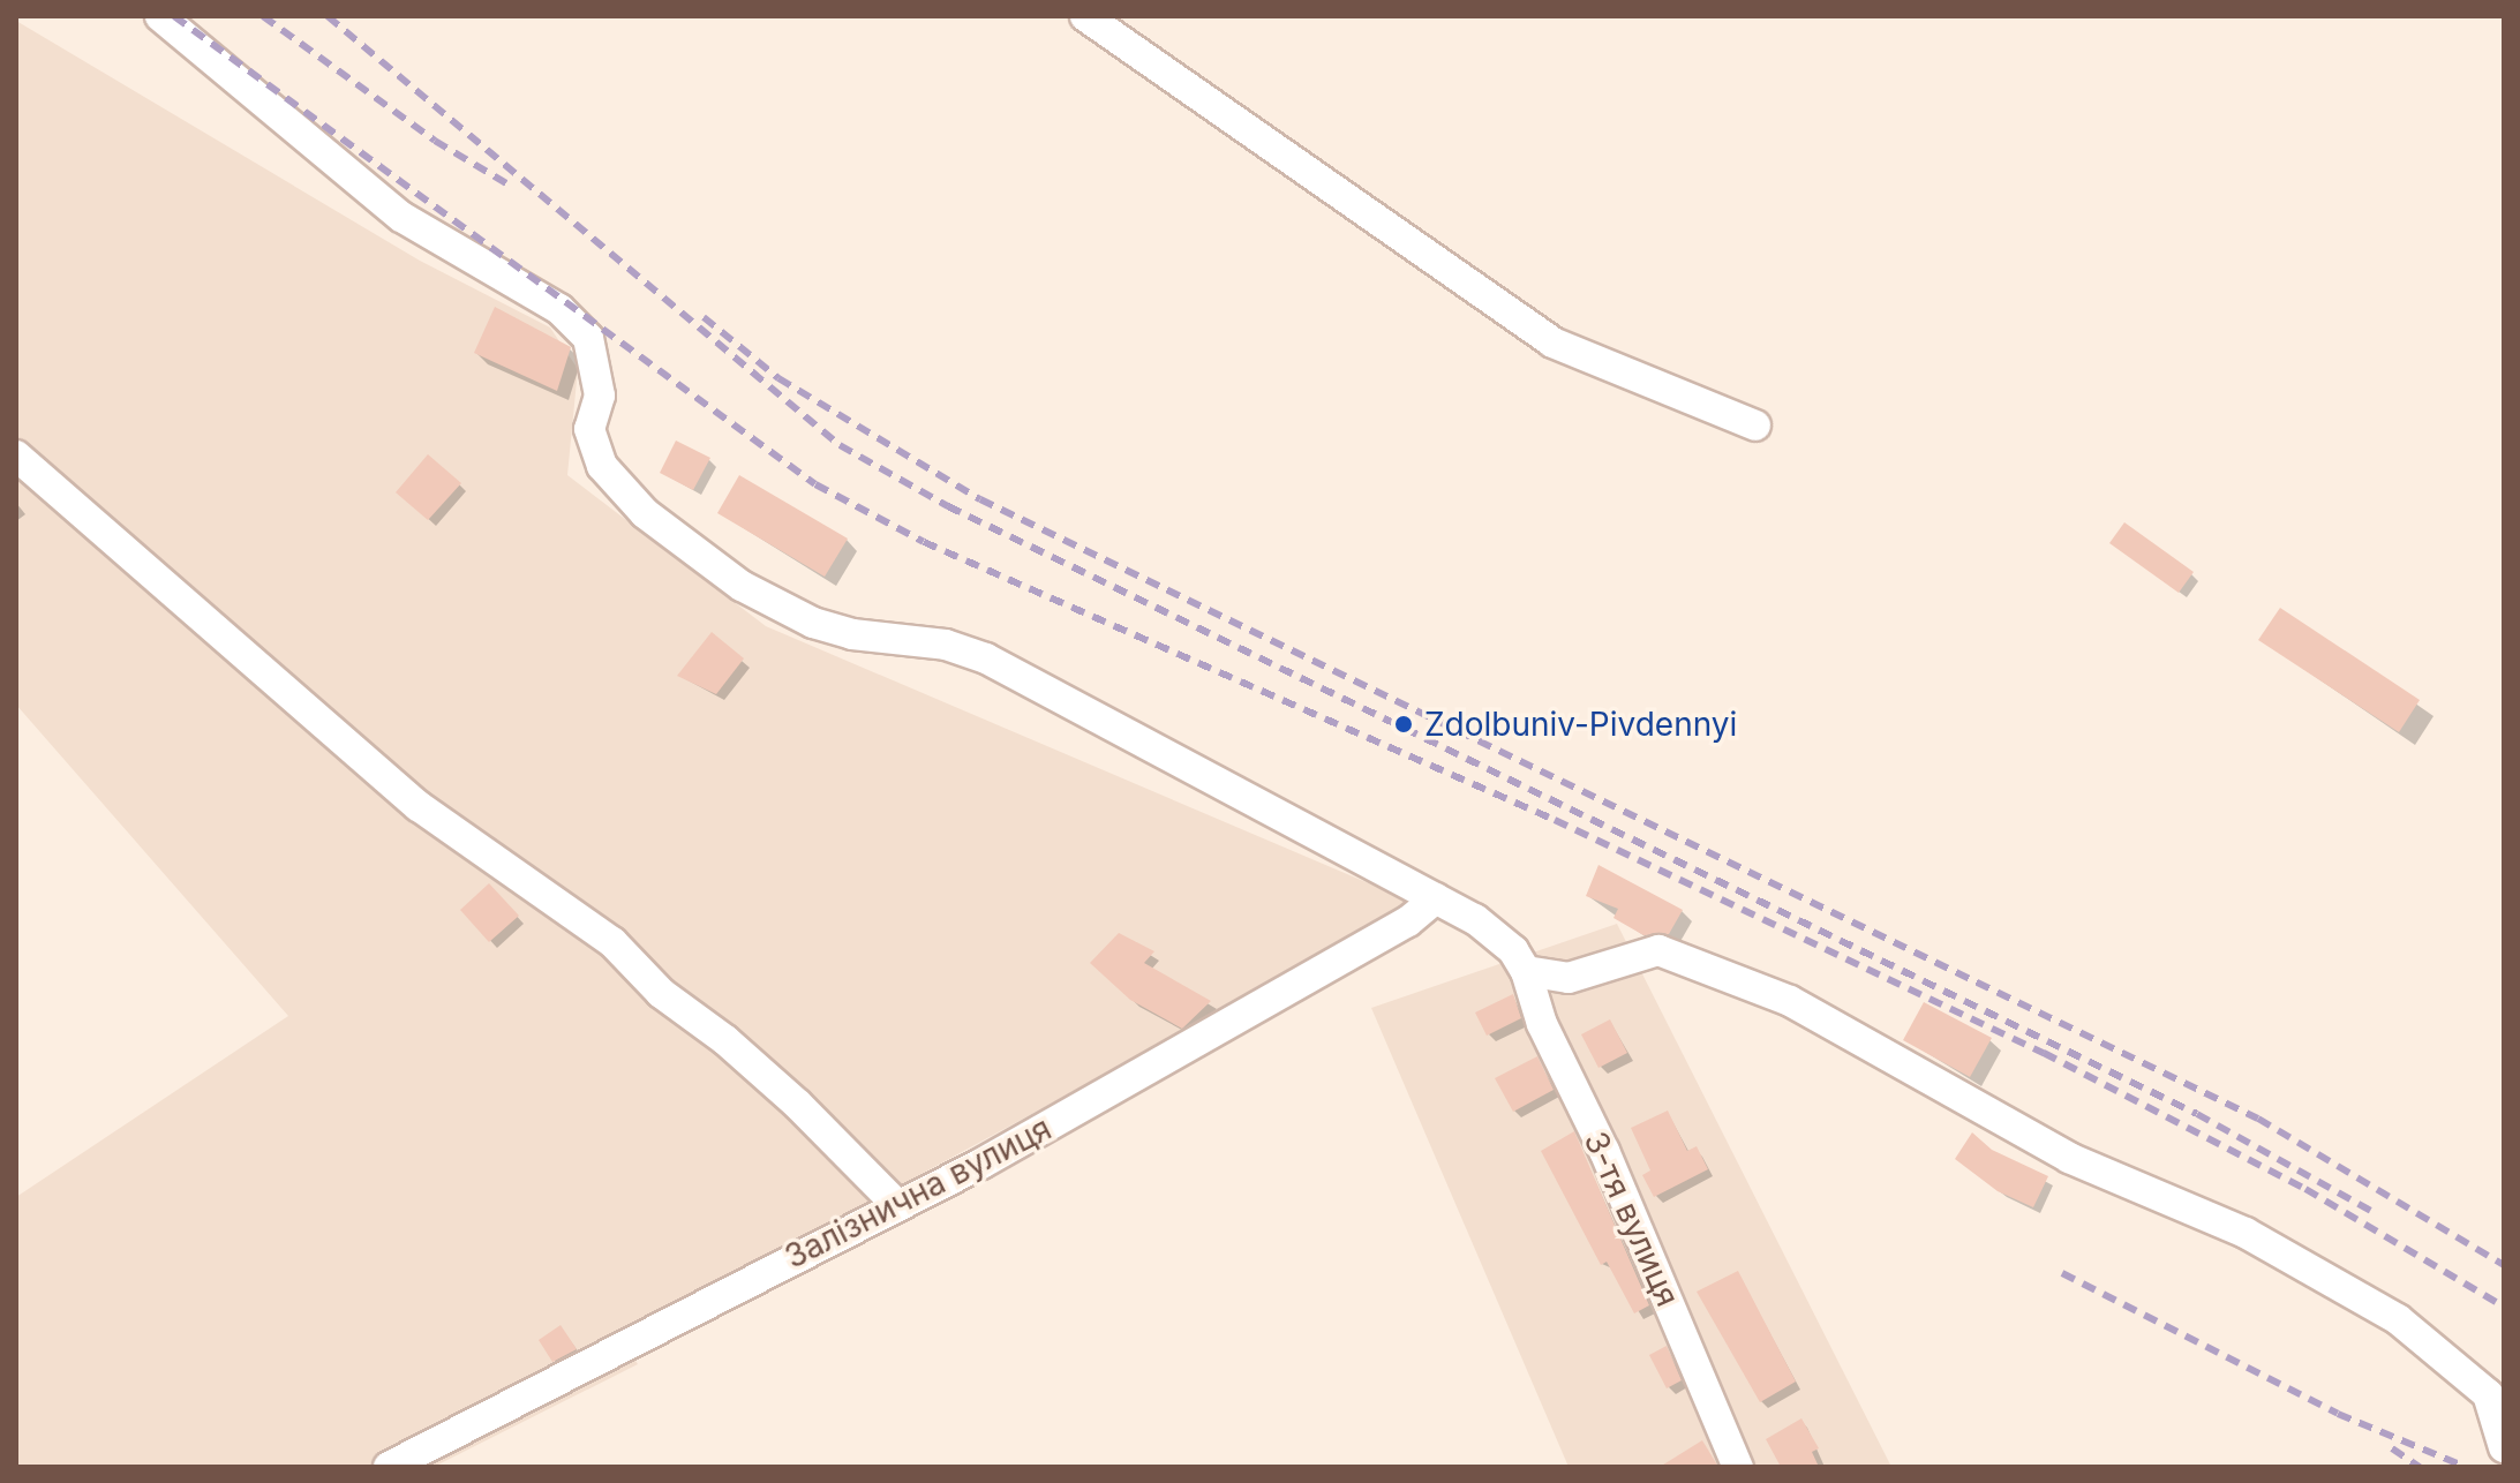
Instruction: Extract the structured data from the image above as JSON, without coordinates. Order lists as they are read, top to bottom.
{
  "streets": {
    "street": ["Залізнична вулиця", "3-тя вулиця"]
  },
  "places": ["Zdolbuniv-Pivdennyi"]
}
